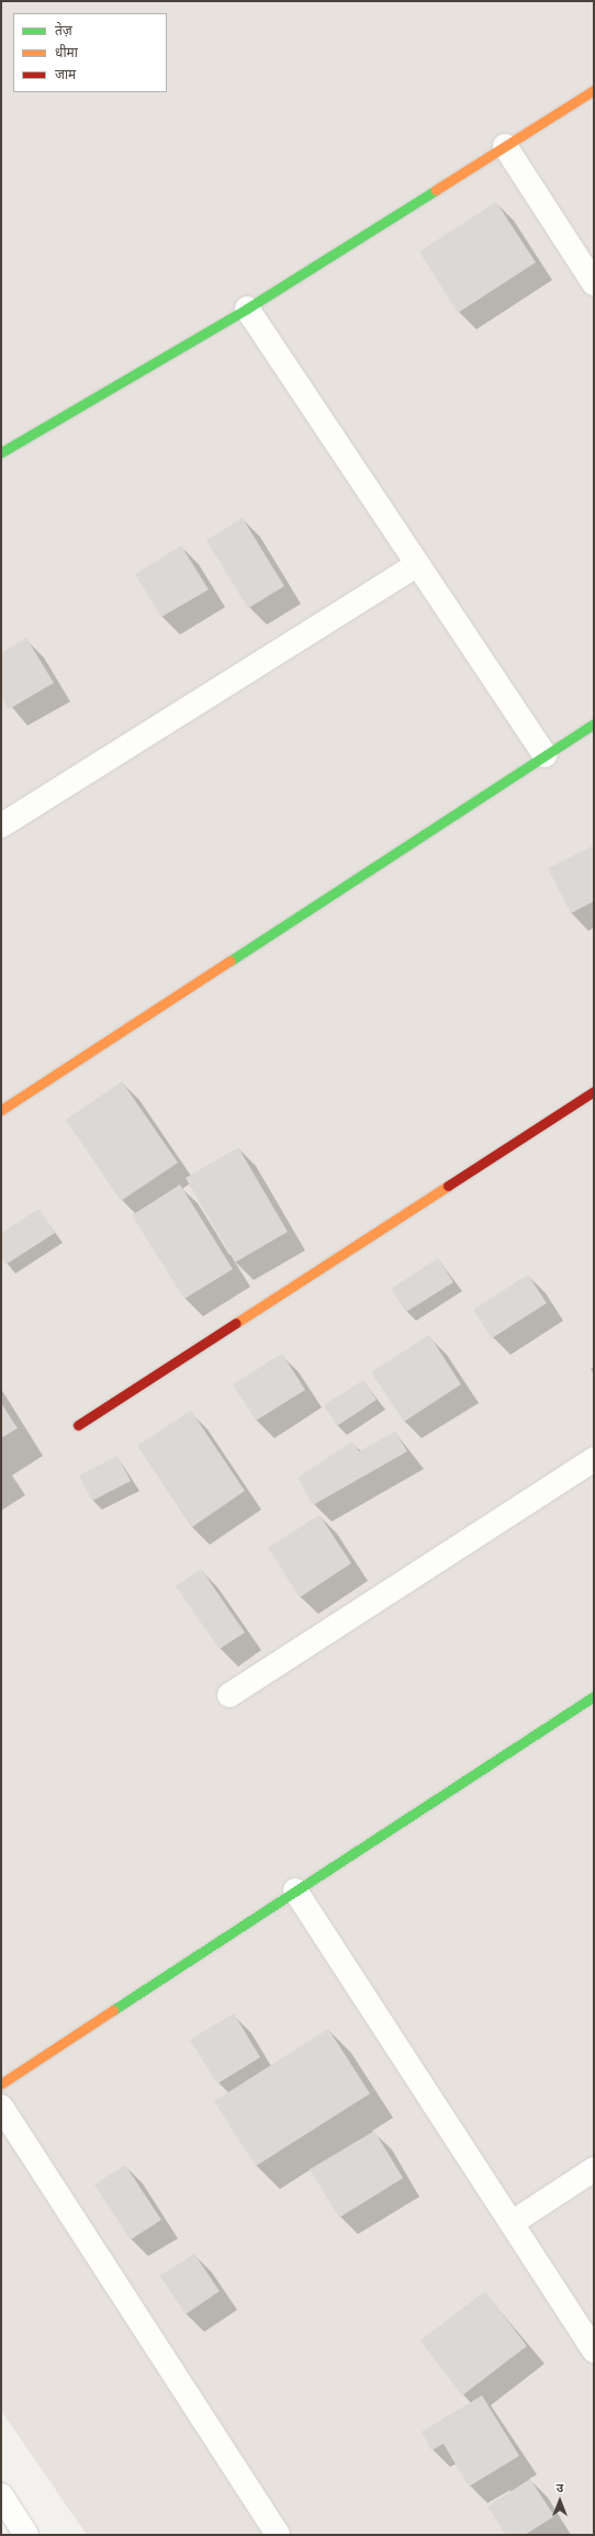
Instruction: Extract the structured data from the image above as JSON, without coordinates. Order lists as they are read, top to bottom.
{
  "legend": ["तेज़", "धीमा", "जाम"],
  "north": "top"
}
